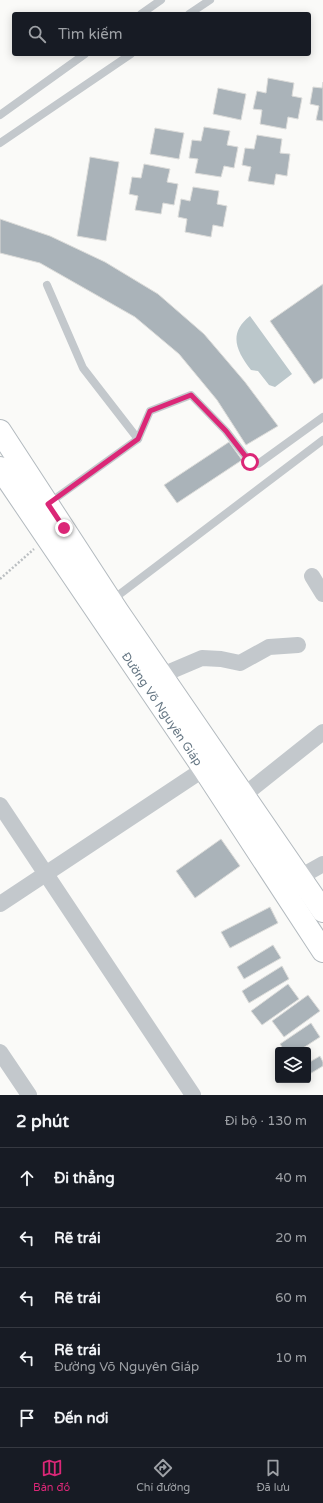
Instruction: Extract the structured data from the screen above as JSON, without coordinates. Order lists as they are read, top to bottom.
{
  "streets": {
    "main road": ["Đường Võ Nguyên Giáp"]
  },
  "page": {
    "search": "Tìm kiếm",
    "heading": ["2 phút", "Đi bộ · 130 m"],
    "list": [
      ["Đi thẳng", "40 m"],
      ["Rẽ trái", "20 m"],
      ["Rẽ trái", "60 m"],
      ["Rẽ trái", "Đường Võ Nguyên Giáp", "10 m"],
      "Đến nơi"
    ],
    "nav": ["Bản đồ", "Chỉ đường", "Đã lưu"]
  }
}
